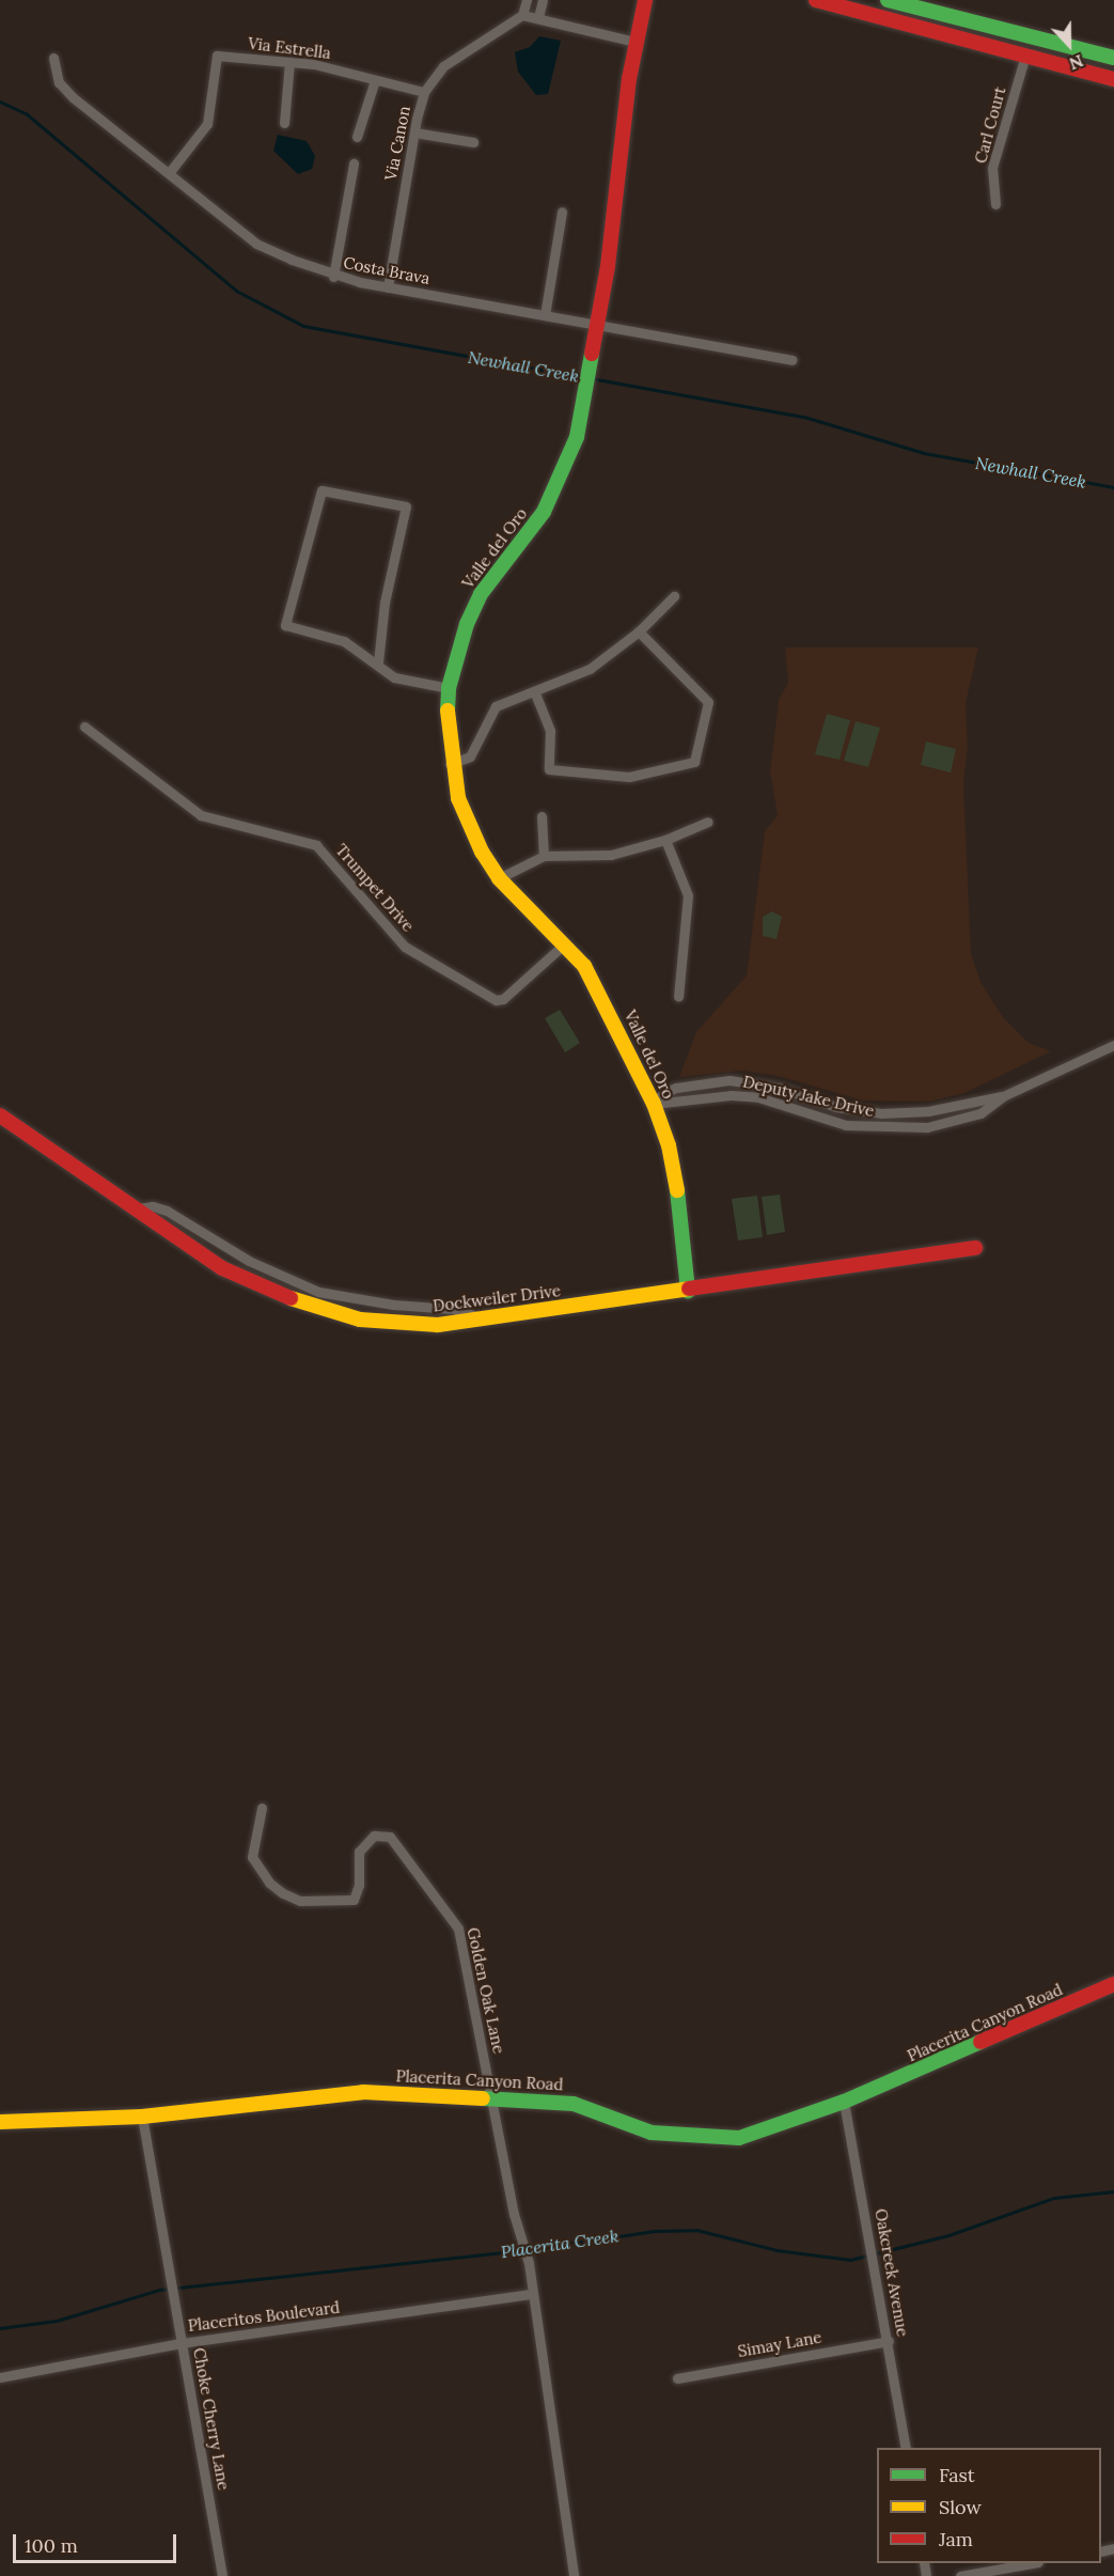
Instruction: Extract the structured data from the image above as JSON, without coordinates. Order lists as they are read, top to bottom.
{
  "streets": {
    "street": [
      "Via Estrella",
      "Carl Court",
      "Via Canon",
      "Costa Brava",
      "Valle del Oro",
      "Trumpet Drive",
      "Deputy Jake Drive",
      "Dockweiler Drive",
      "Golden Oak Lane",
      "Placerita Canyon Road",
      "Oakcreek Avenue",
      "Placeritos Boulevard",
      "Simay Lane",
      "Choke Cherry Lane"
    ]
  },
  "crossings": [
    ["Via Estrella", "Via Canon"],
    ["Via Estrella", "Costa Brava"],
    ["Via Canon", "Costa Brava"],
    ["Costa Brava", "Valle del Oro"],
    ["Valle del Oro", "Trumpet Drive"],
    ["Valle del Oro", "Deputy Jake Drive"],
    ["Valle del Oro", "Dockweiler Drive"],
    ["Golden Oak Lane", "Placerita Canyon Road"],
    ["Golden Oak Lane", "Placeritos Boulevard"],
    ["Placerita Canyon Road", "Oakcreek Avenue"],
    ["Placerita Canyon Road", "Choke Cherry Lane"],
    ["Oakcreek Avenue", "Simay Lane"],
    ["Placeritos Boulevard", "Choke Cherry Lane"]
  ],
  "water": ["Newhall Creek", "Placerita Creek"],
  "legend": ["Fast", "Slow", "Jam"],
  "scale_bar": "100 m",
  "north": "bottom"
}
